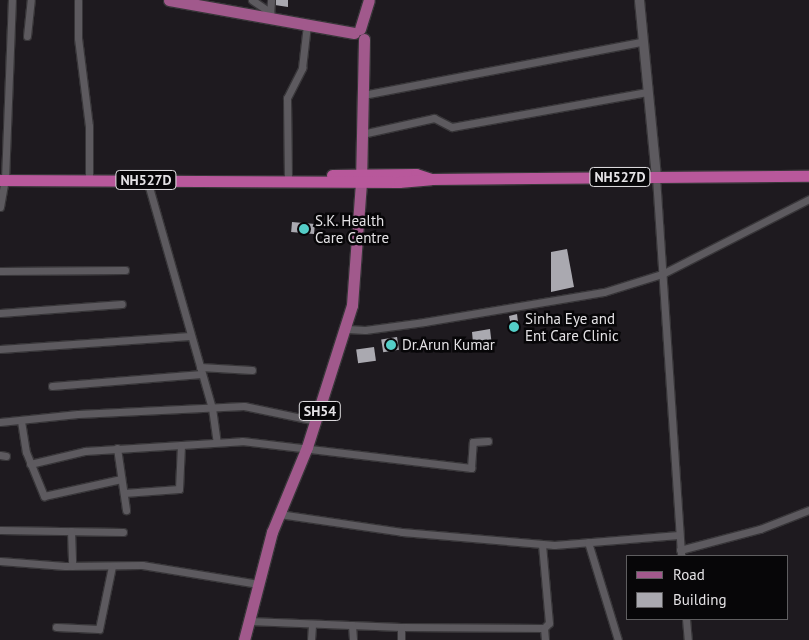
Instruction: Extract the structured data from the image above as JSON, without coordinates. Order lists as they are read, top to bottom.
{
  "streets": {
    "highway": ["NH527D"],
    "main road": ["SH54"]
  },
  "crossings": [
    ["NH527D", "SH54"]
  ],
  "places": ["S.K. Health Care Centre", "Sinha Eye and Ent Care Clinic", "Dr.Arun Kumar"],
  "legend": ["Road", "Building"]
}
